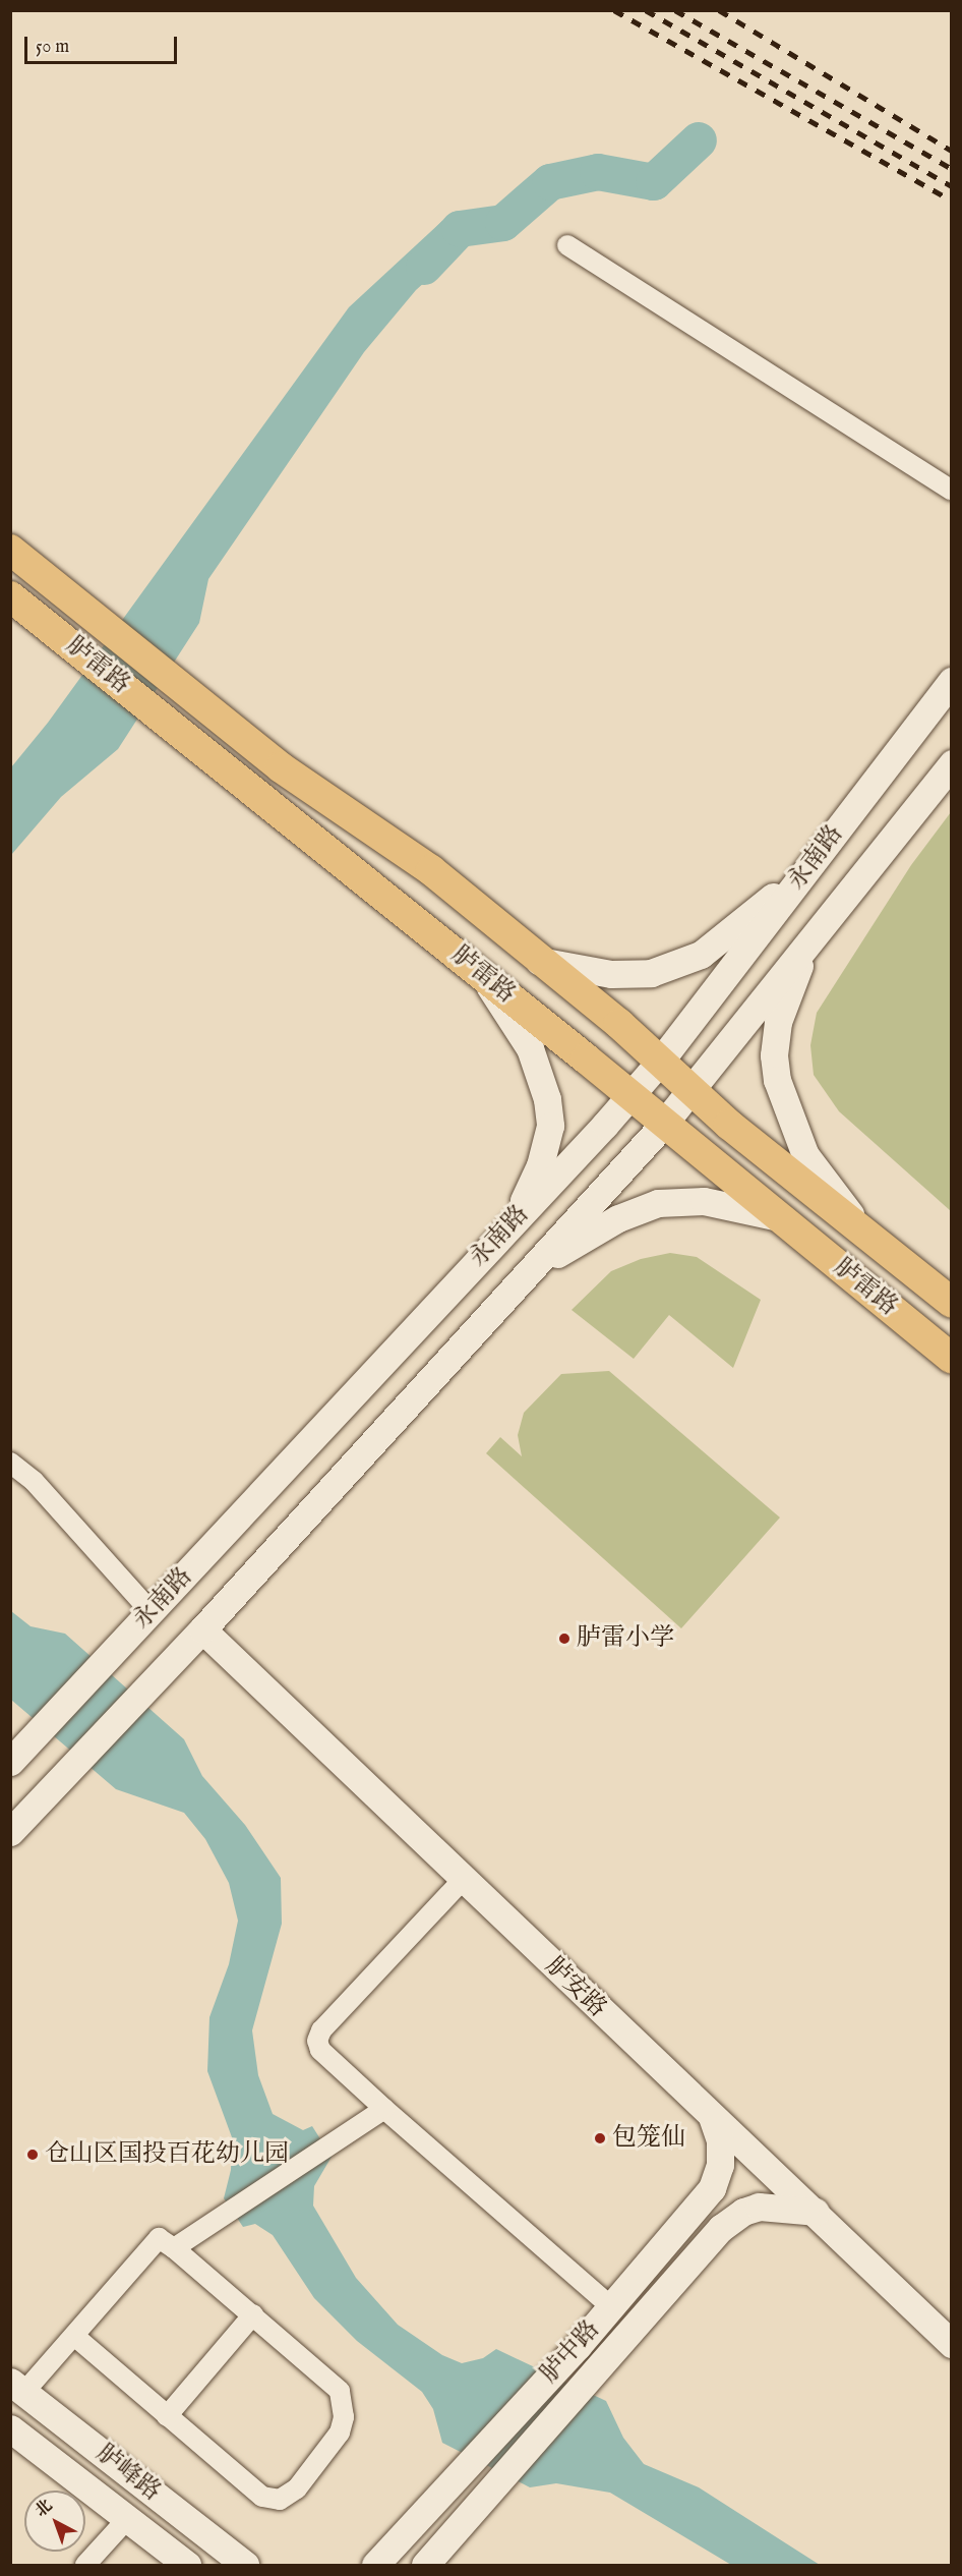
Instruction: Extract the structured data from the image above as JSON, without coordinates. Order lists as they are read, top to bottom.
{
  "streets": {
    "main road": [
      "胪雷路",
      "永南路",
      "胪安路",
      "胪中路",
      "胪峰路"
    ]
  },
  "crossings": [
    ["胪雷路", "永南路"],
    ["胪安路", "胪中路"]
  ],
  "places": ["胪雷小学", "包笼仙", "仓山区国投百花幼儿园"],
  "scale_bar": "50 m",
  "north": "top left"
}
